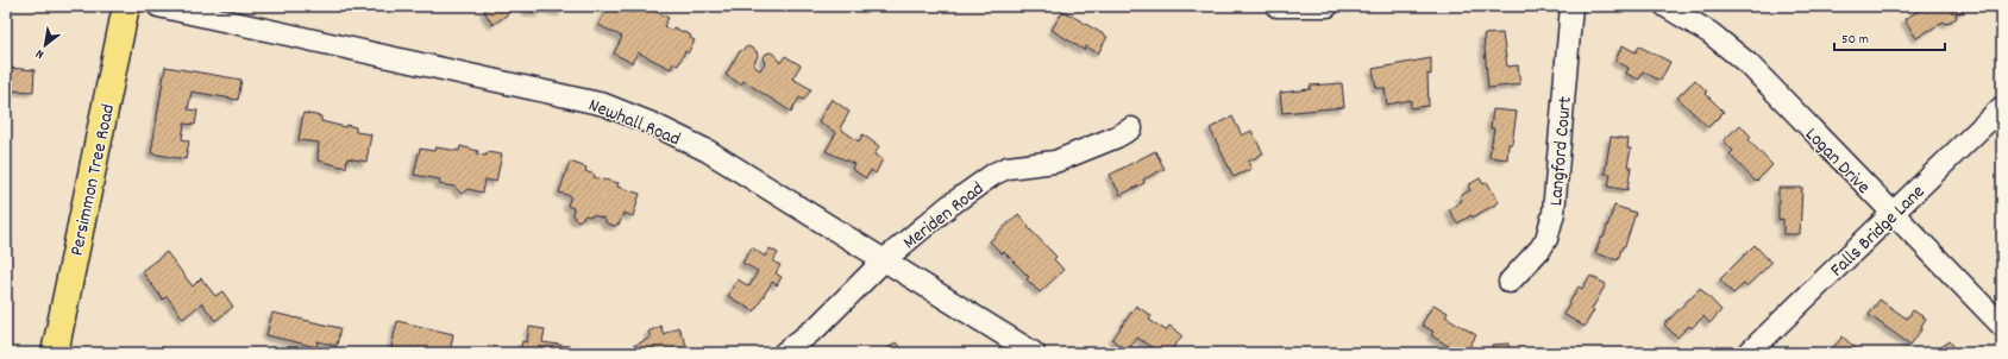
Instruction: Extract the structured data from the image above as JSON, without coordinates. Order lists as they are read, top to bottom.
{
  "streets": {
    "main road": ["Persimmon Tree Road"],
    "street": [
      "Newhall Road",
      "Langford Court",
      "Logan Drive",
      "Meriden Road",
      "Falls Bridge Lane"
    ]
  },
  "crossings": [
    ["Newhall Road", "Meriden Road"],
    ["Logan Drive", "Falls Bridge Lane"]
  ],
  "scale_bar": "50 m",
  "north": "bottom left"
}
